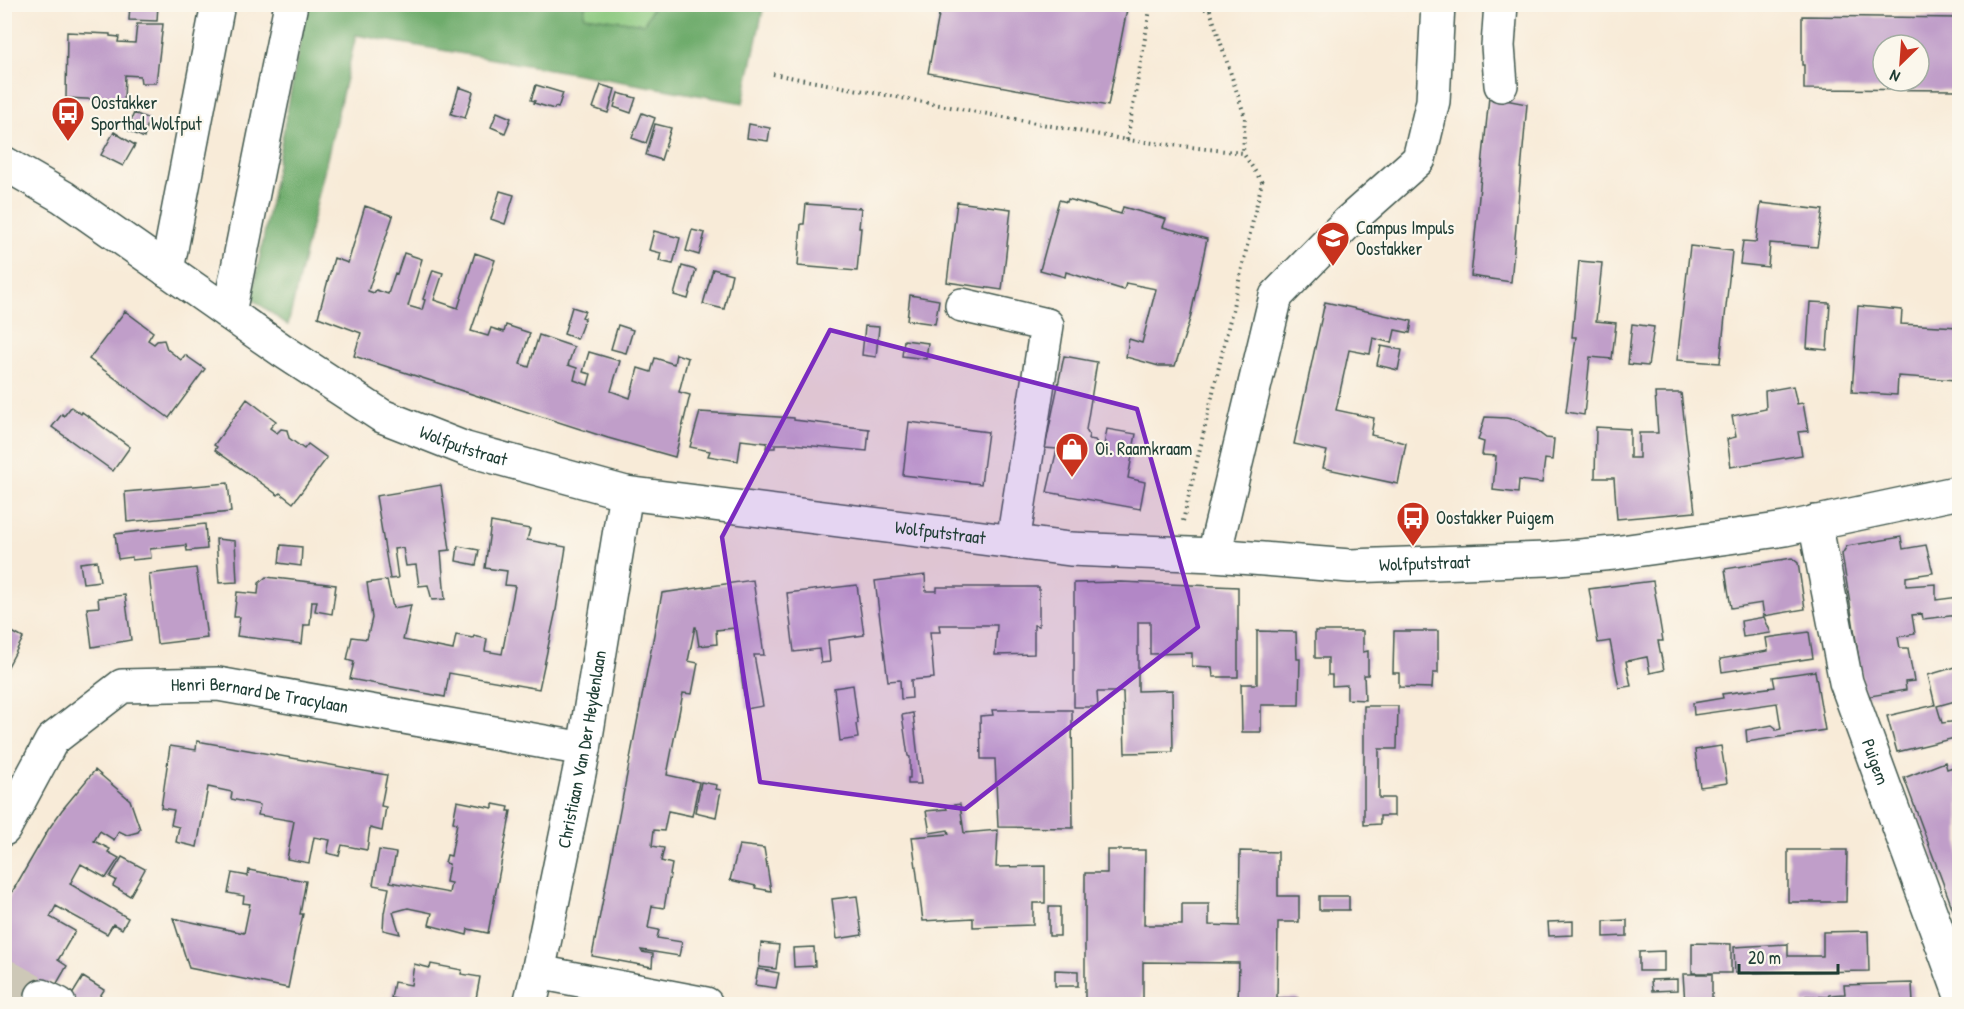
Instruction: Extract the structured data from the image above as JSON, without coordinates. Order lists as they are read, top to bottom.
{
  "streets": {
    "street": [
      "Wolfputstraat",
      "Henri Bernard De Tracylaan",
      "Christiaan Van Der Heydenlaan",
      "Puigem"
    ]
  },
  "crossings": [
    ["Wolfputstraat", "Christiaan Van Der Heydenlaan"],
    ["Wolfputstraat", "Puigem"],
    ["Henri Bernard De Tracylaan", "Christiaan Van Der Heydenlaan"]
  ],
  "places": {
    "bus stop": ["Oostakker Sporthal Wolfput", "Oostakker Puigem"],
    "school or university": ["Campus Impuls Oostakker"],
    "shop": ["Oi. Raamkraam"]
  },
  "scale_bar": "20 m",
  "north": "bottom left"
}
